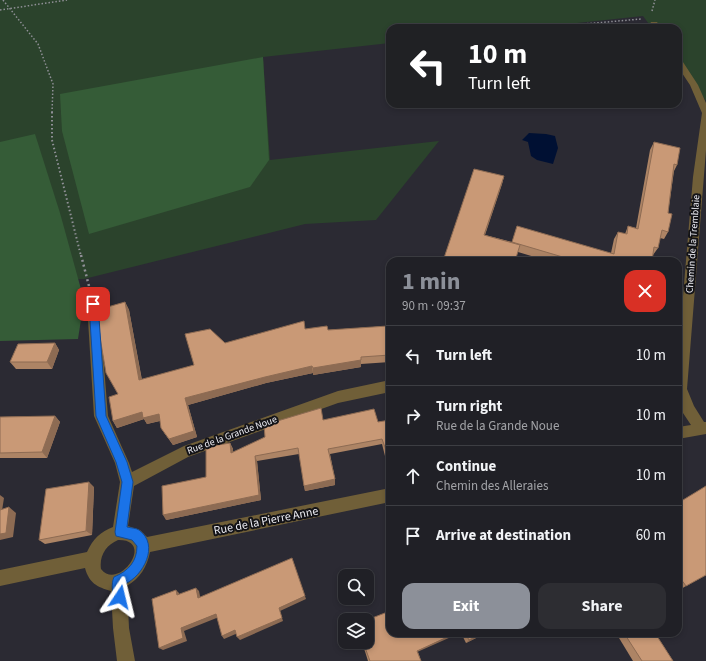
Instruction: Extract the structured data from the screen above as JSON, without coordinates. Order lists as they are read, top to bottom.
{
  "streets": {
    "street": ["Chemin de la Tremblaie", "Rue de la Grande Noue", "Rue de la Pierre Anne"]
  },
  "page": {
    "turn": ["10 m", "Turn left"],
    "heading": ["1 min", "90 m · 09:37"],
    "list": [
      {
        "name": "Turn left",
        "value": "10 m"
      },
      {
        "name": "Turn right",
        "note": "Rue de la Grande Noue",
        "value": "10 m"
      },
      {
        "name": "Continue",
        "note": "Chemin des Alleraies",
        "value": "10 m"
      },
      {
        "name": "Arrive at destination",
        "value": "60 m"
      }
    ],
    "buttons": ["Exit", "Share"]
  }
}
